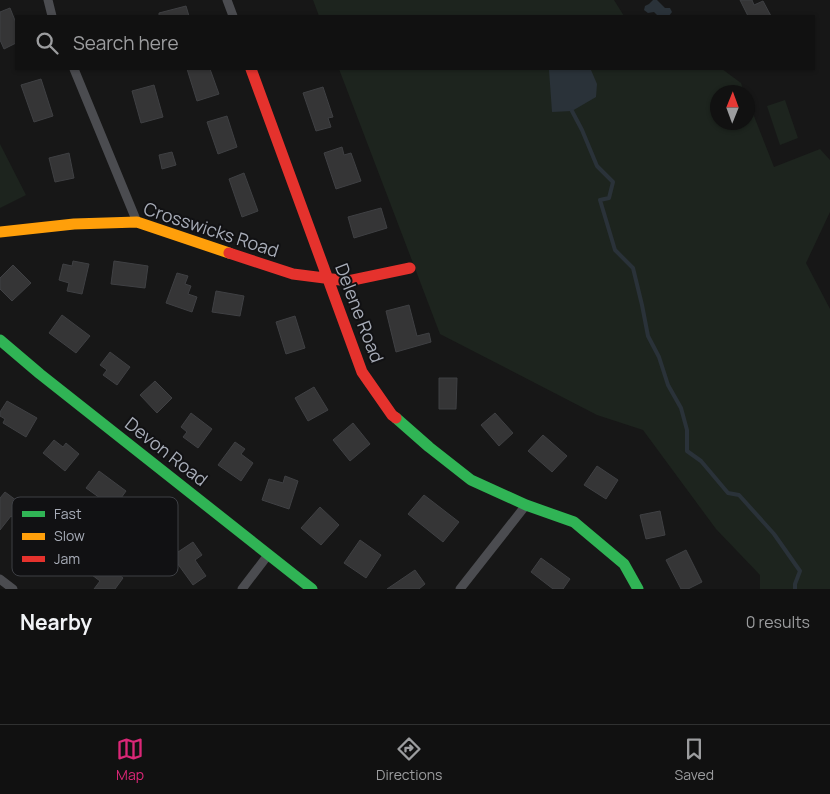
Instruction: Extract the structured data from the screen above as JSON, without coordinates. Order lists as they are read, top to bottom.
{
  "streets": {
    "street": ["Crosswicks Road", "Delene Road", "Devon Road"]
  },
  "crossings": [
    ["Crosswicks Road", "Delene Road"]
  ],
  "legend": ["Fast", "Slow", "Jam"],
  "north": "top",
  "page": {
    "search": "Search here",
    "heading": ["Nearby", "0 results"],
    "nav": ["Map", "Directions", "Saved"]
  }
}
